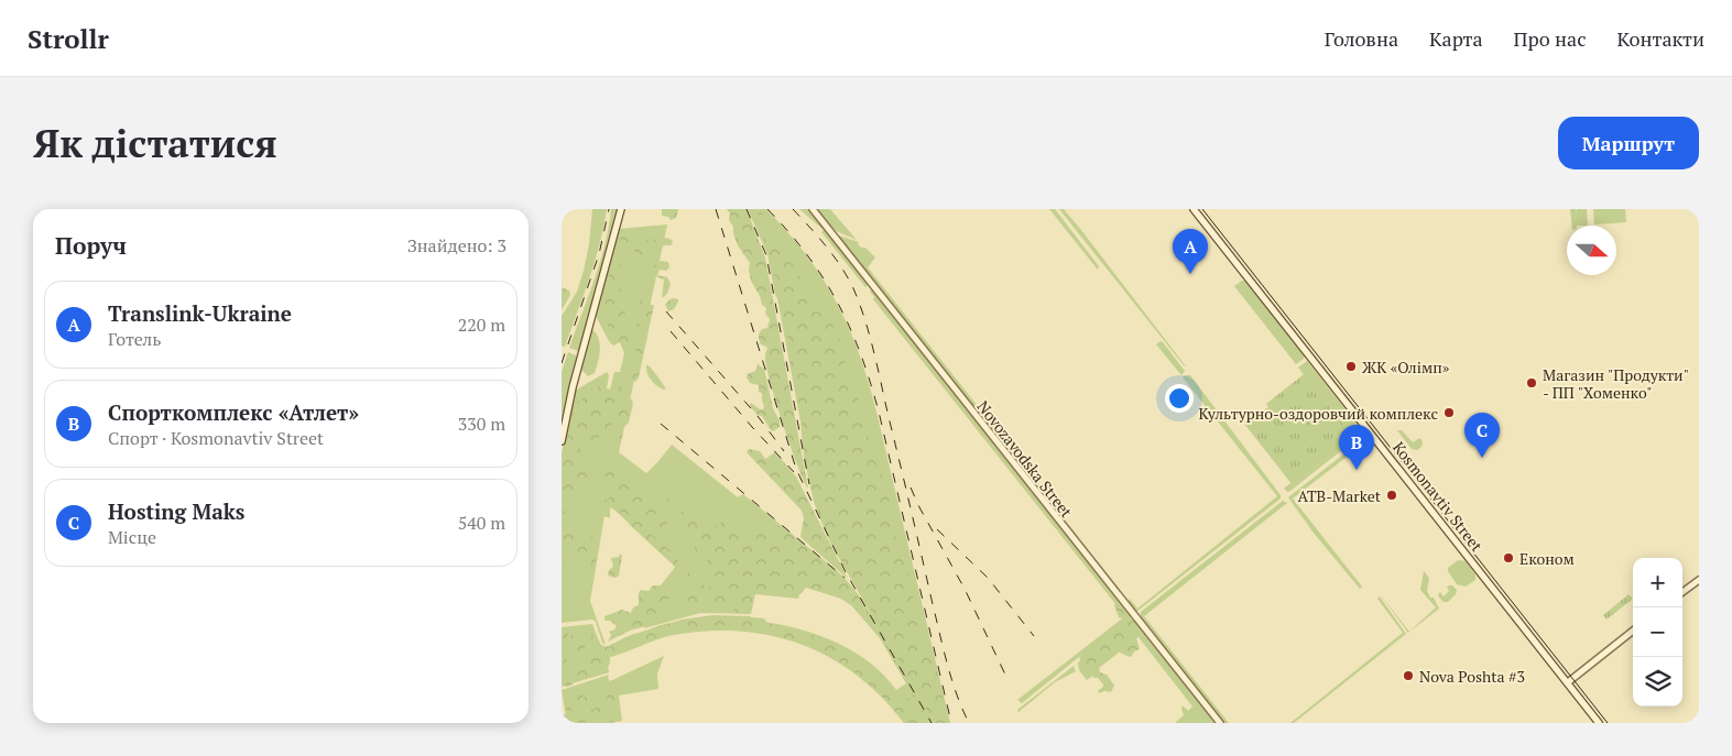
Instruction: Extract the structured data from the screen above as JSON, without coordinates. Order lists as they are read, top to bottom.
{
  "streets": {
    "main road": ["Kosmonavtiv Street"],
    "street": ["Novozavodska Street"]
  },
  "places": [
    "ЖК «Олімп»",
    "Магазин \"Продукти\" - ПП \"Хоменко\"",
    "Культурно-оздоровчий комплекс",
    "ATB-Market",
    "Економ",
    "Nova Poshta #3"
  ],
  "north": "right",
  "page": {
    "header": "Strollr",
    "nav": [
      "Головна",
      "Карта",
      "Про нас",
      "Контакти"
    ],
    "buttons": "Маршрут",
    "title": "Як дістатися",
    "heading": ["Поруч", "Знайдено: 3"],
    "pins": ["A", "C", "B"],
    "list": [
      {
        "mark": "A",
        "name": "Translink-Ukraine",
        "note": "Готель",
        "value": "220 m"
      },
      {
        "mark": "B",
        "name": "Спорткомплекс «Атлет»",
        "note": "Спорт · Kosmonavtiv Street",
        "value": "330 m"
      },
      {
        "mark": "C",
        "name": "Hosting Maks",
        "note": "Місце",
        "value": "540 m"
      }
    ],
    "map_buttons": ["+", "−"]
  }
}
